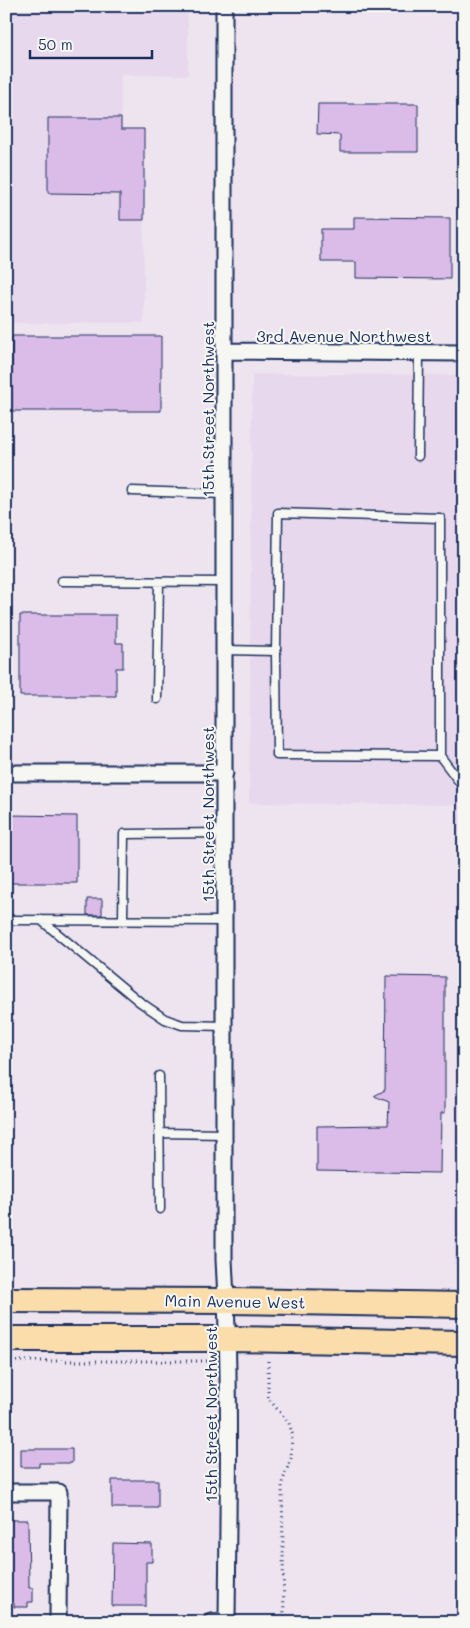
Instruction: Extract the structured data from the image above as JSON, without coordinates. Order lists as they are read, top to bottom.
{
  "streets": {
    "main road": ["Main Avenue West"],
    "street": ["3rd Avenue Northwest", "15th Street Northwest"]
  },
  "crossings": [
    ["3rd Avenue Northwest", "15th Street Northwest"],
    ["15th Street Northwest", "Main Avenue West"]
  ],
  "scale_bar": "50 m"
}
